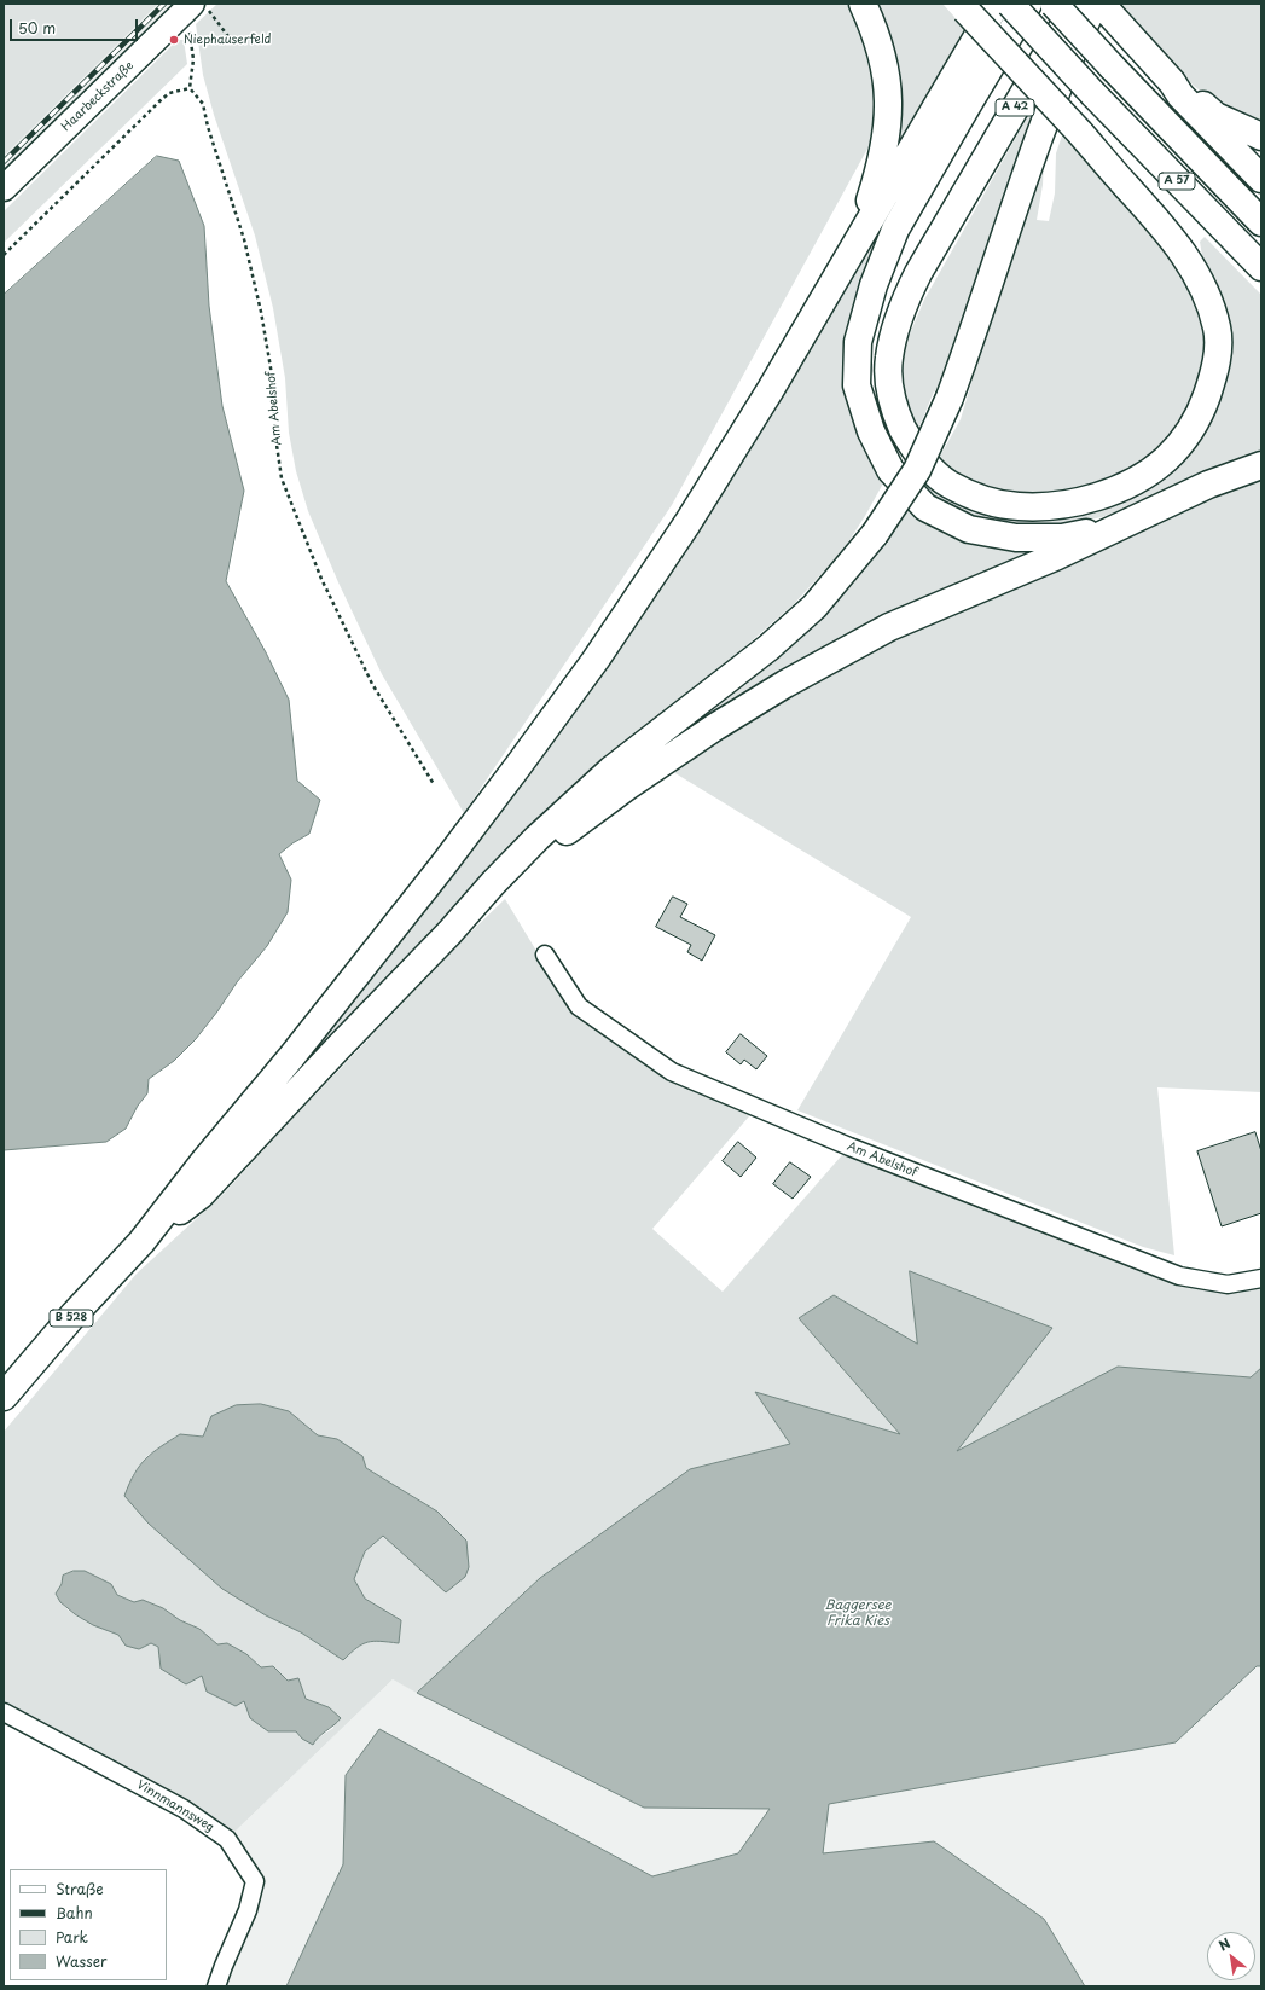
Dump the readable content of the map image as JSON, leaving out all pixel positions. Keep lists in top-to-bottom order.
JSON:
{
  "streets": {
    "highway": ["A 42", "A 57", "B 528"],
    "street": ["Haarbeckstraße", "Am Abelshof", "Vinnmannsweg"]
  },
  "water": ["Baggersee Frika Kies"],
  "places": ["Niephauserfeld"],
  "legend": [
    "Straße",
    "Bahn",
    "Park",
    "Wasser"
  ],
  "scale_bar": "50 m",
  "north": "top left"
}
